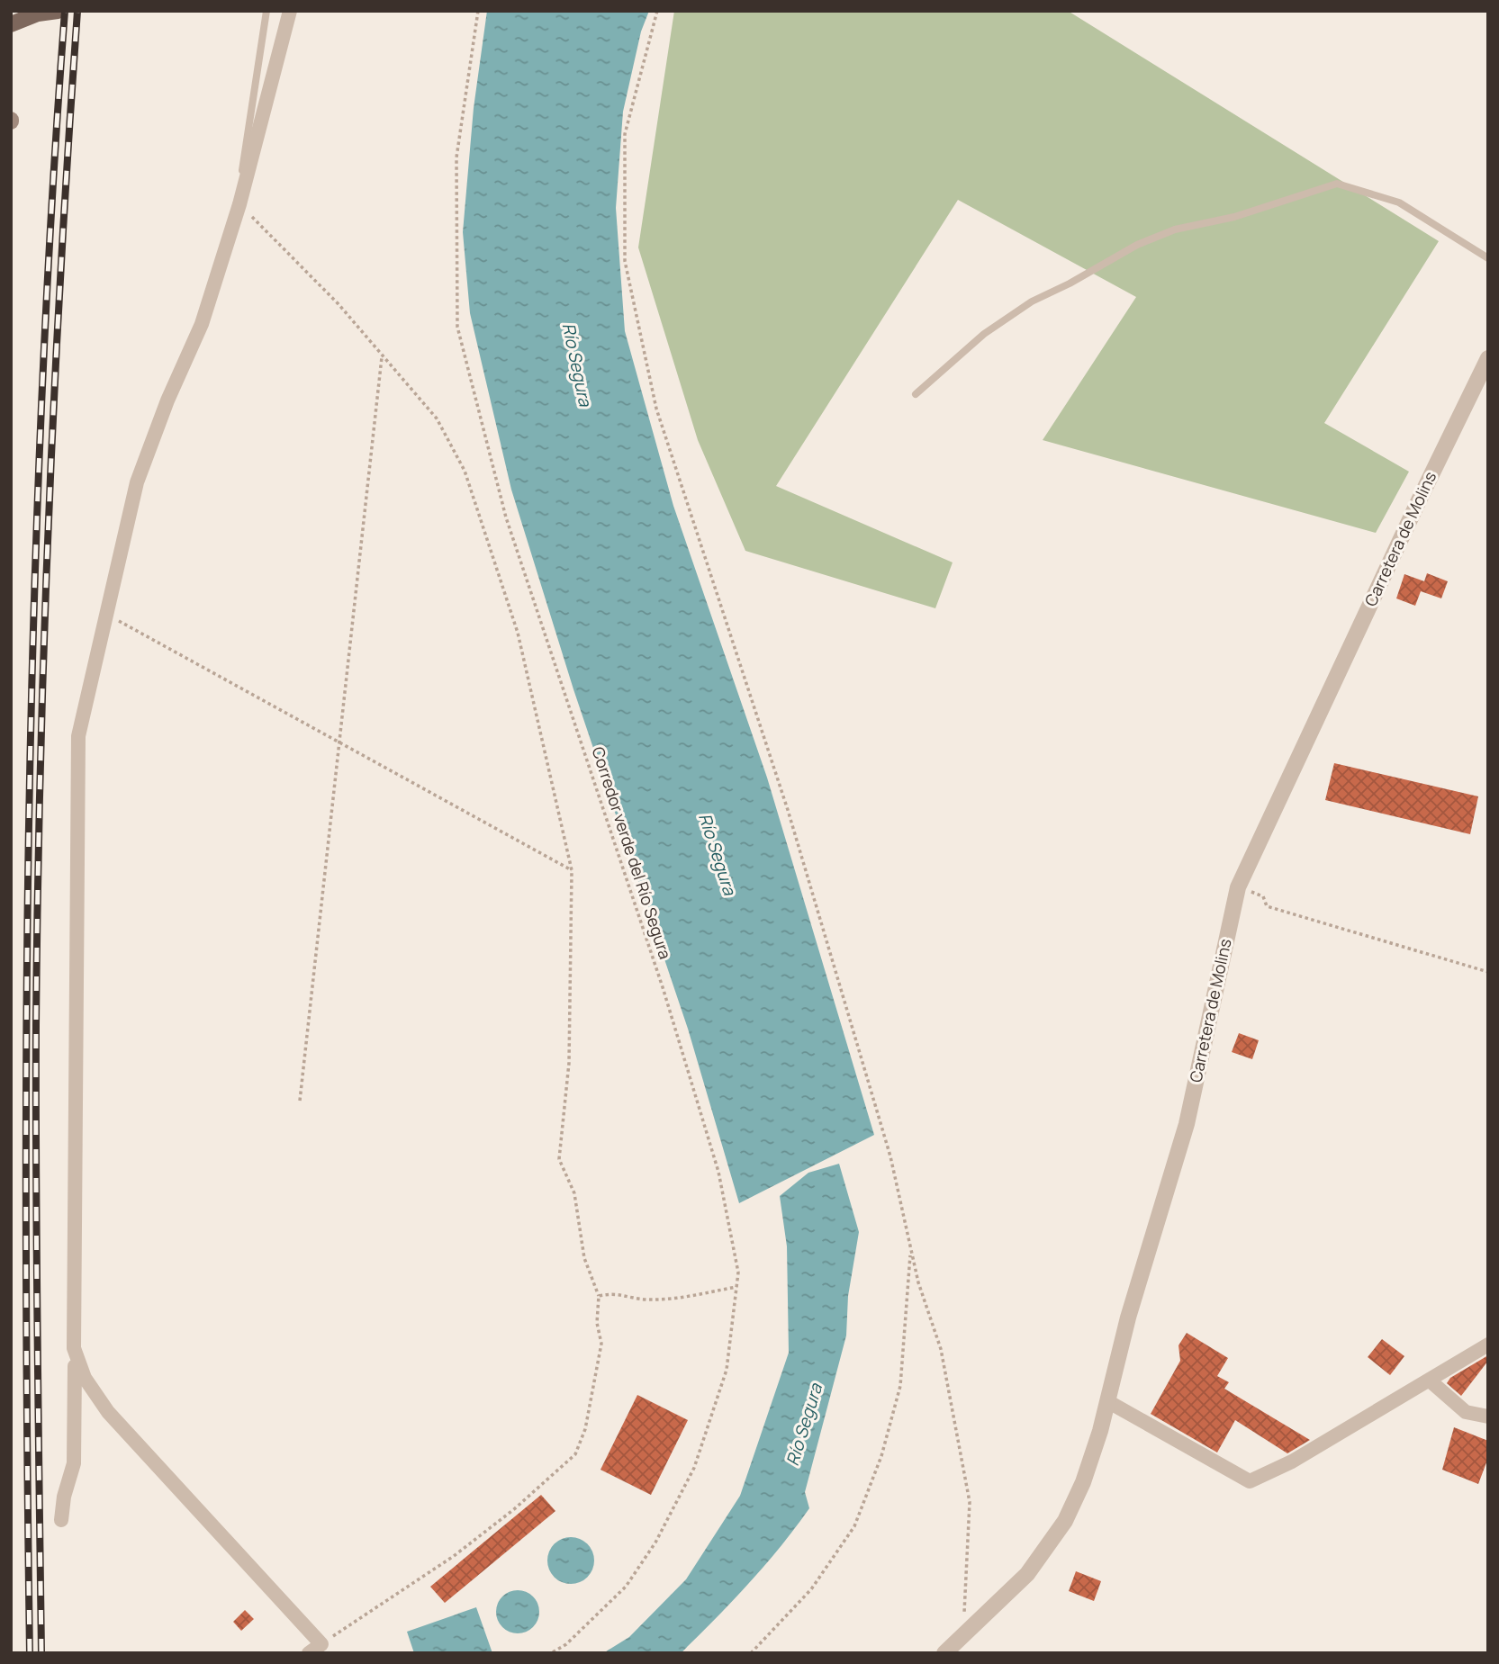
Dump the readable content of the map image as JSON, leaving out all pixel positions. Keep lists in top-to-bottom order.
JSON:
{
  "streets": {
    "street": ["Carretera de Molins"],
    "path": ["Corredor verde del Río Segura"]
  },
  "water": ["Río Segura"]
}
